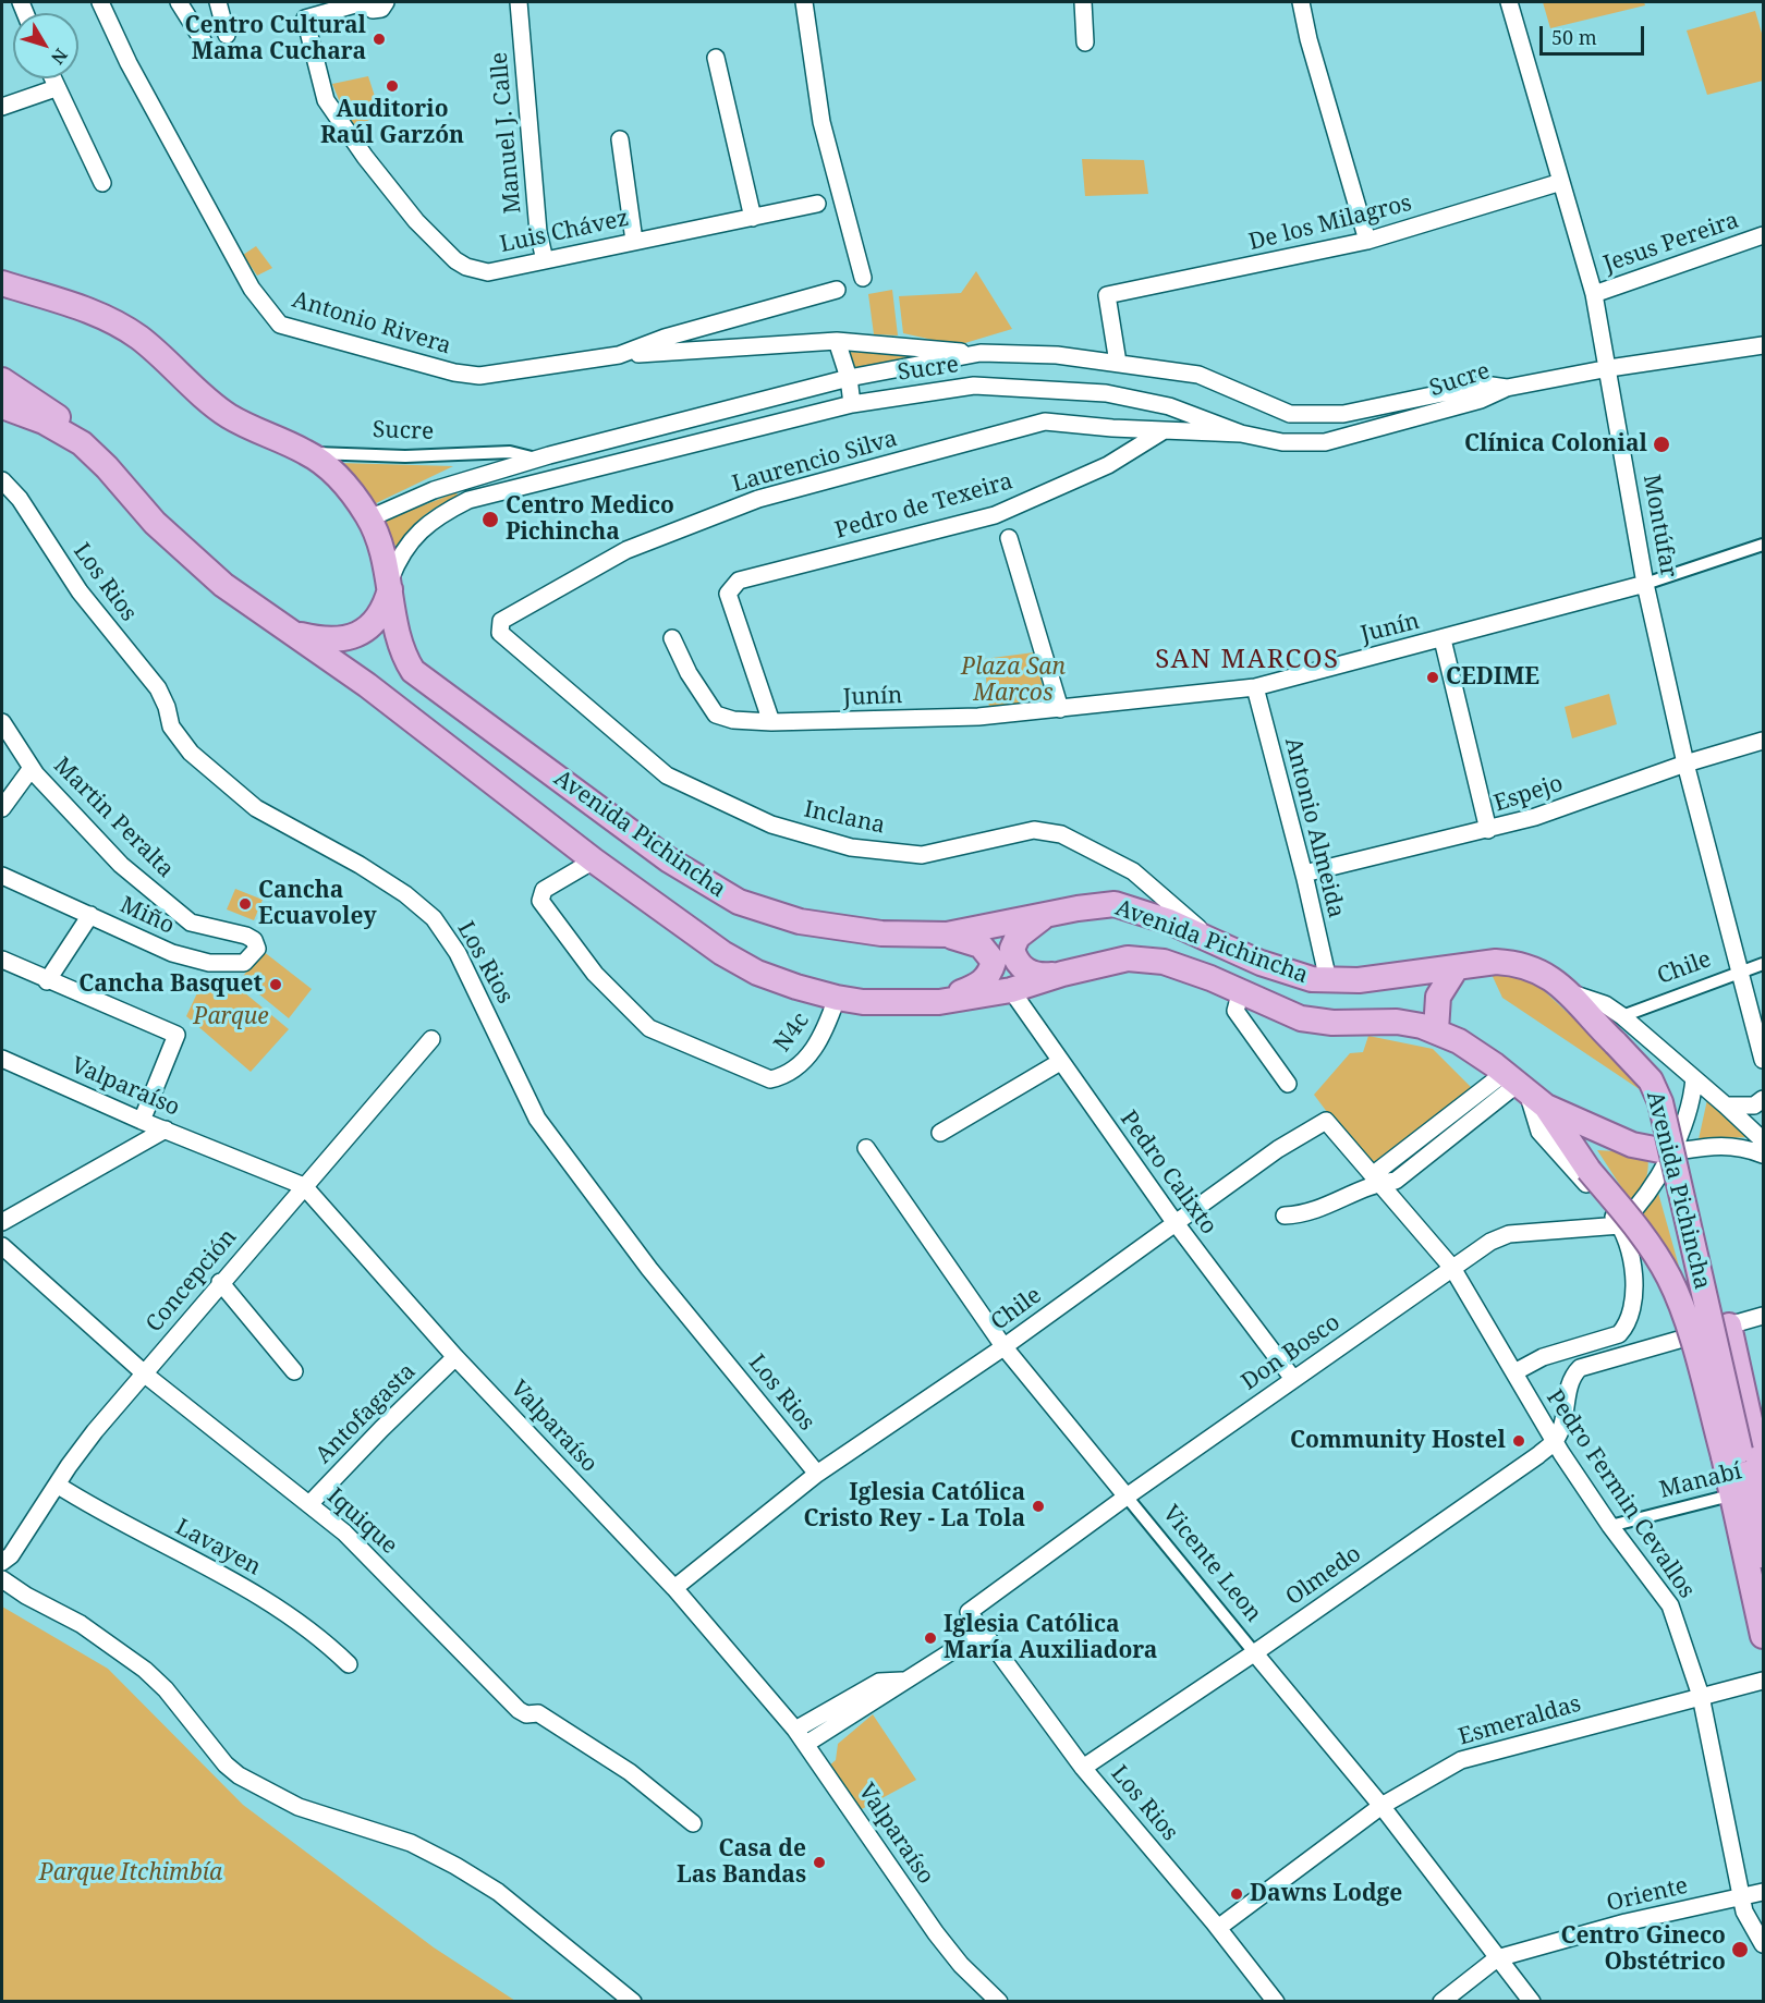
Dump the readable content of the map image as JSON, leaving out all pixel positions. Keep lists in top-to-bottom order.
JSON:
{
  "streets": {
    "main road": ["Avenida Pichincha"],
    "street": [
      "Manuel J. Calle",
      "De los Milagros",
      "Luis Chávez",
      "Jesus Pereira",
      "Antonio Rivera",
      "Sucre",
      "Laurencio Silva",
      "Pedro de Texeira",
      "Montúfar",
      "Los Rios",
      "Junín",
      "Espejo",
      "Martin Peralta",
      "Inclana",
      "Antonio Almeida",
      "Miño",
      "Chile",
      "N4c",
      "Valparaíso",
      "Pedro Calixto",
      "Concepción",
      "Don Bosco",
      "Antofagasta",
      "Manabí",
      "Pedro Fermin Cevallos",
      "Iquique",
      "Lavayen",
      "Vicente Leon",
      "Olmedo",
      "Esmeraldas",
      "Oriente"
    ]
  },
  "crossings": [
    ["Manuel J. Calle", "Luis Chávez"],
    ["De los Milagros", "Sucre"],
    ["De los Milagros", "Montúfar"],
    ["Jesus Pereira", "Montúfar"],
    ["Antonio Rivera", "Sucre"],
    ["Sucre", "Laurencio Silva"],
    ["Sucre", "Montúfar"],
    ["Sucre", "Avenida Pichincha"],
    ["Laurencio Silva", "Pedro de Texeira"],
    ["Laurencio Silva", "Inclana"],
    ["Pedro de Texeira", "Junín"],
    ["Montúfar", "Junín"],
    ["Montúfar", "Espejo"],
    ["Montúfar", "Chile"],
    ["Los Rios", "Chile"],
    ["Los Rios", "Don Bosco"],
    ["Los Rios", "Olmedo"],
    ["Los Rios", "Esmeraldas"],
    ["Junín", "Antonio Almeida"],
    ["Espejo", "Antonio Almeida"],
    ["Martin Peralta", "Miño"],
    ["Inclana", "Avenida Pichincha"],
    ["Antonio Almeida", "Avenida Pichincha"],
    ["Avenida Pichincha", "N4c"],
    ["Avenida Pichincha", "Pedro Calixto"],
    ["Avenida Pichincha", "Manabí"],
    ["Chile", "Valparaíso"],
    ["Chile", "Pedro Calixto"],
    ["Chile", "Pedro Fermin Cevallos"],
    ["Chile", "Vicente Leon"],
    ["Valparaíso", "Concepción"],
    ["Valparaíso", "Antofagasta"],
    ["Pedro Calixto", "Don Bosco"],
    ["Concepción", "Iquique"],
    ["Concepción", "Lavayen"],
    ["Don Bosco", "Pedro Fermin Cevallos"],
    ["Don Bosco", "Vicente Leon"],
    ["Antofagasta", "Iquique"],
    ["Manabí", "Pedro Fermin Cevallos"],
    ["Pedro Fermin Cevallos", "Olmedo"],
    ["Pedro Fermin Cevallos", "Esmeraldas"],
    ["Pedro Fermin Cevallos", "Oriente"],
    ["Vicente Leon", "Olmedo"],
    ["Vicente Leon", "Esmeraldas"],
    ["Vicente Leon", "Oriente"]
  ],
  "districts": ["SAN MARCOS"],
  "parks": ["Plaza San Marcos", "Parque", "Parque Itchimbía"],
  "places": [
    "Centro Cultural Mama Cuchara",
    "Auditorio Raúl Garzón",
    "Clínica Colonial",
    "Centro Medico Pichincha",
    "CEDIME",
    "Cancha Ecuavoley",
    "Cancha Basquet",
    "Community Hostel",
    "Iglesia Católica Cristo Rey - La Tola",
    "Iglesia Católica María Auxiliadora",
    "Casa de Las Bandas",
    "Dawns Lodge",
    "Centro Gineco Obstétrico"
  ],
  "scale_bar": "50 m",
  "north": "bottom right"
}
